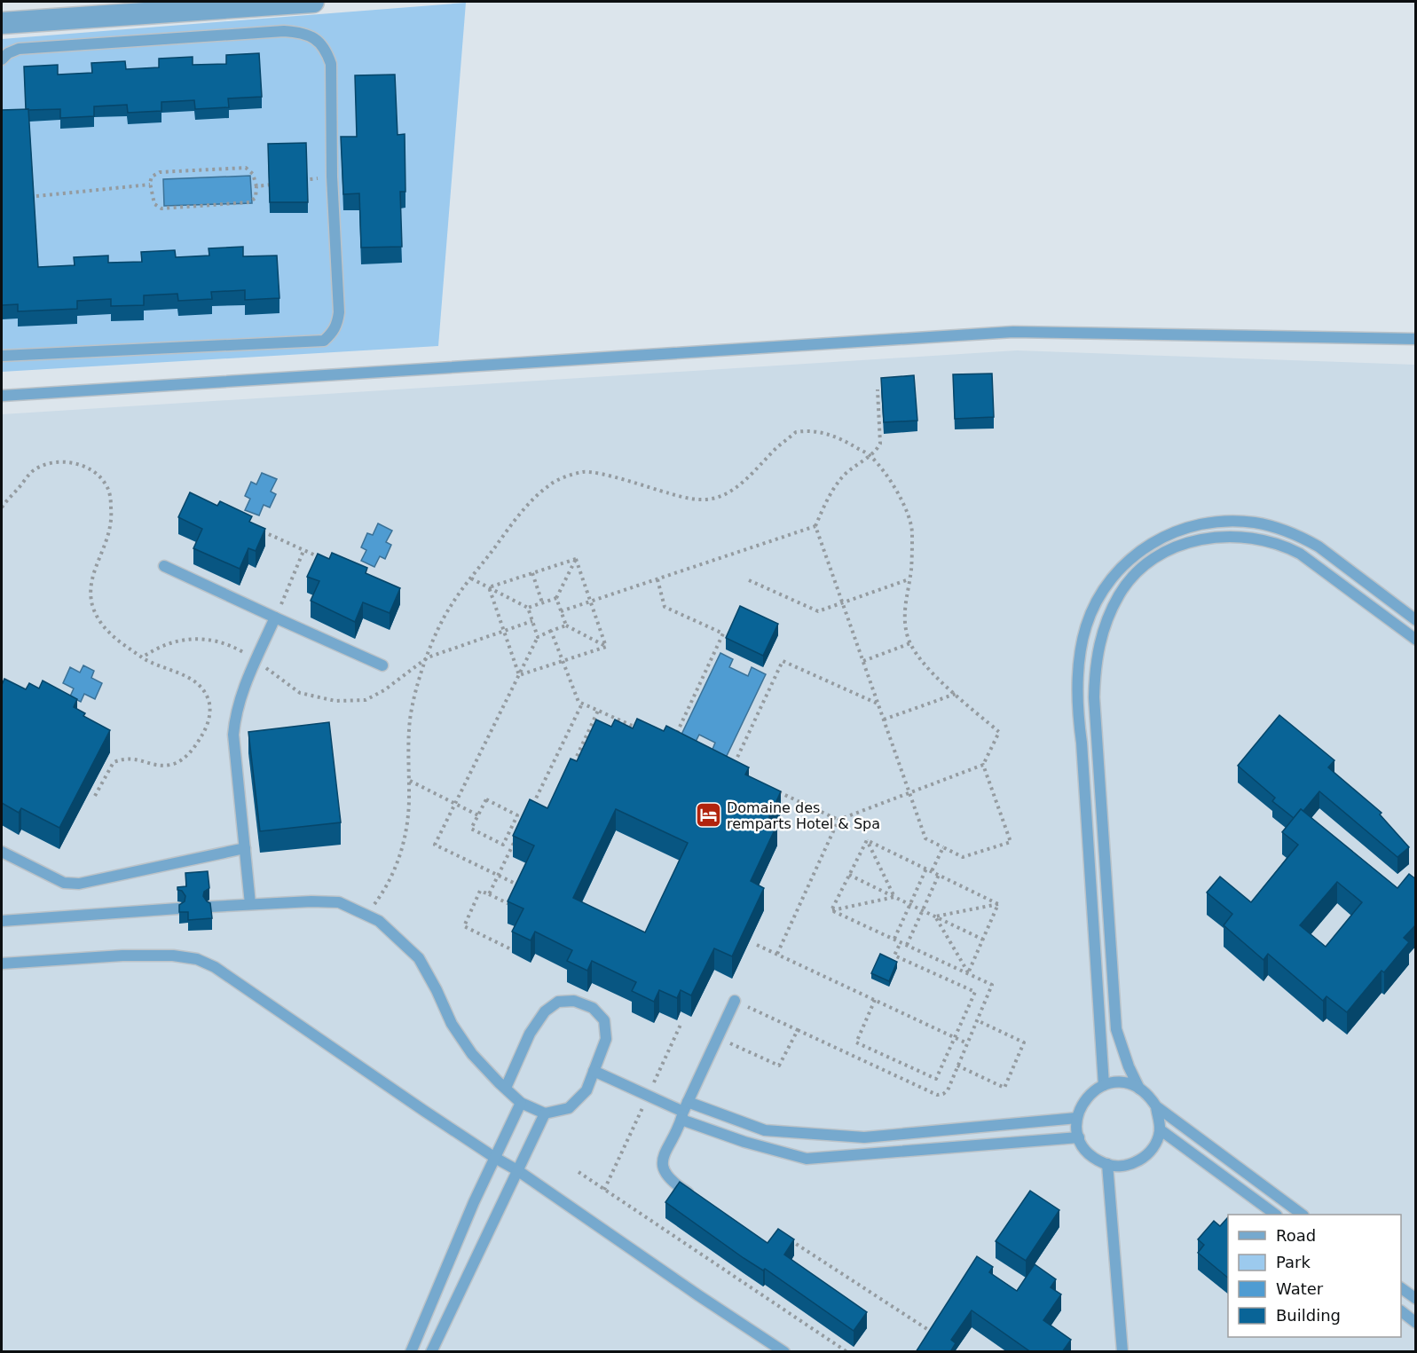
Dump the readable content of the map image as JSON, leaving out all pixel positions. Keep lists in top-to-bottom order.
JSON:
{
  "places": {
    "hotel": ["Domaine des remparts Hotel & Spa"]
  },
  "legend": [
    "Road",
    "Park",
    "Water",
    "Building"
  ]
}
